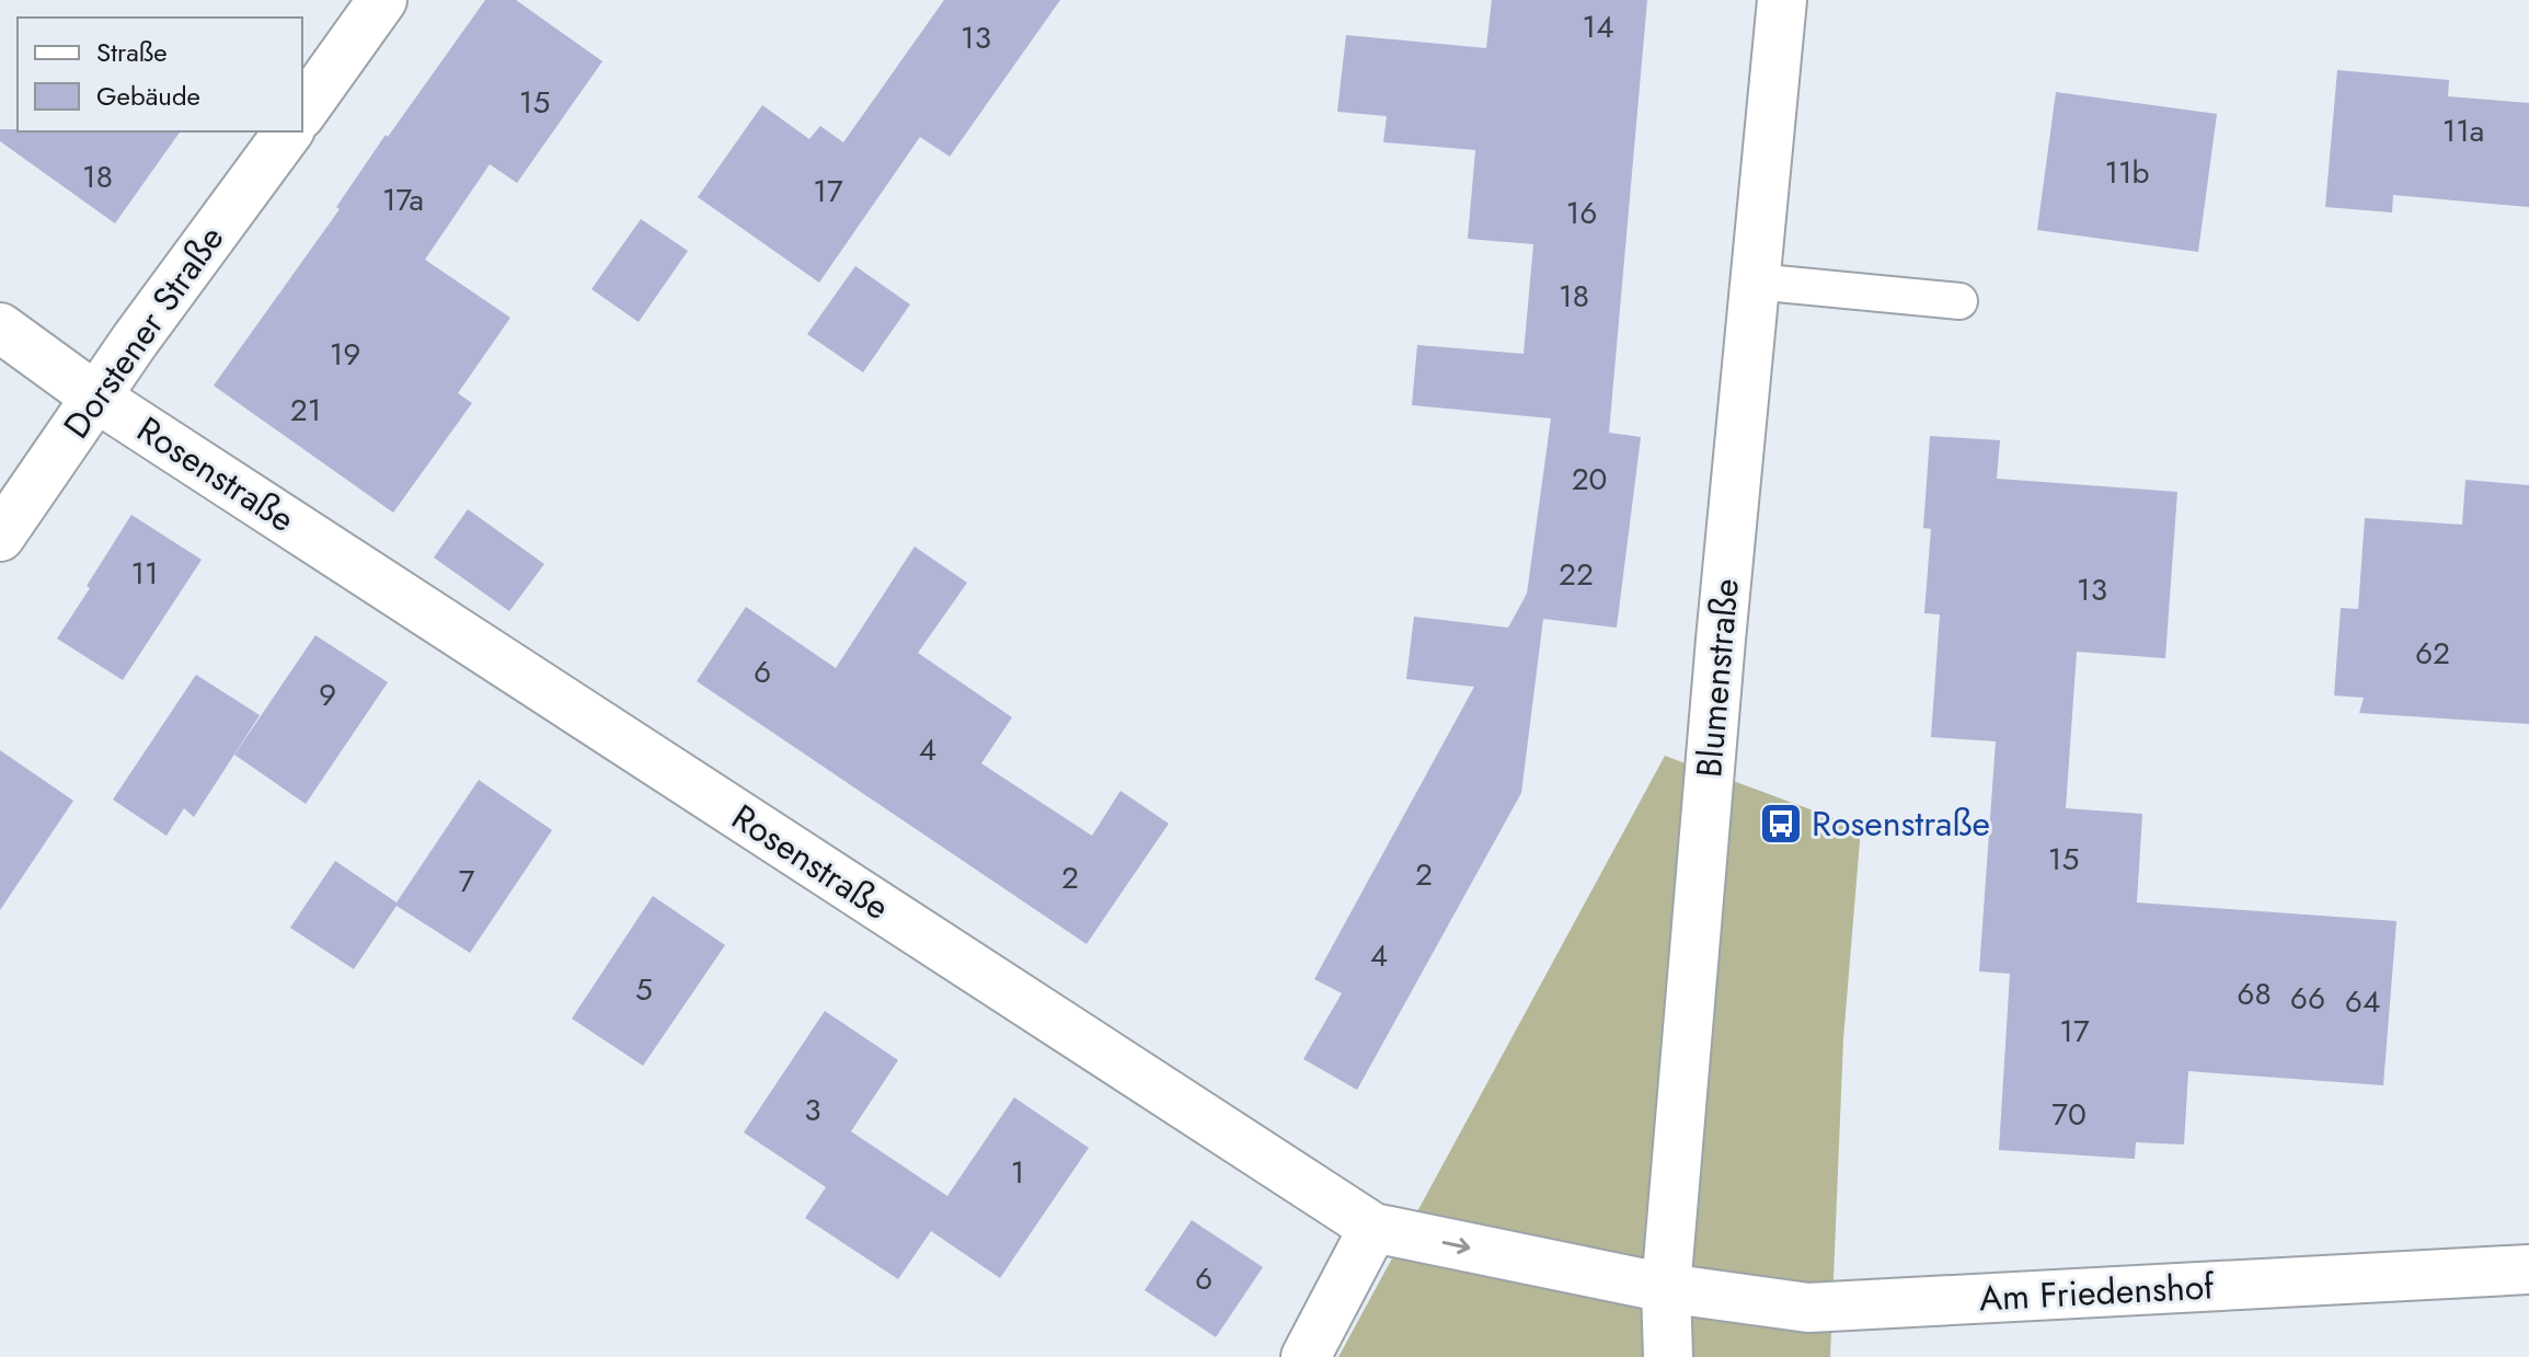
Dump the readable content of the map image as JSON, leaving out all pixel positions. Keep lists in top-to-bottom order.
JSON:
{
  "streets": {
    "street": [
      "Dorstener Straße",
      "Rosenstraße",
      "Blumenstraße",
      "Am Friedenshof"
    ]
  },
  "crossings": [
    ["Dorstener Straße", "Rosenstraße"],
    ["Rosenstraße", "Blumenstraße"],
    ["Rosenstraße", "Am Friedenshof"],
    ["Blumenstraße", "Am Friedenshof"]
  ],
  "places": {
    "bus stop": ["Rosenstraße"]
  },
  "house_numbers": [
    "14",
    "13",
    "15",
    "11a",
    "11b",
    "18",
    "17",
    "17a",
    "16",
    "18",
    "19",
    "21",
    "20",
    "11",
    "22",
    "13",
    "62",
    "6",
    "9",
    "4",
    "15",
    "2",
    "2",
    "7",
    "4",
    "5",
    "68",
    "66",
    "64",
    "17",
    "3",
    "70",
    "1",
    "6"
  ],
  "legend": ["Straße", "Gebäude"]
}
